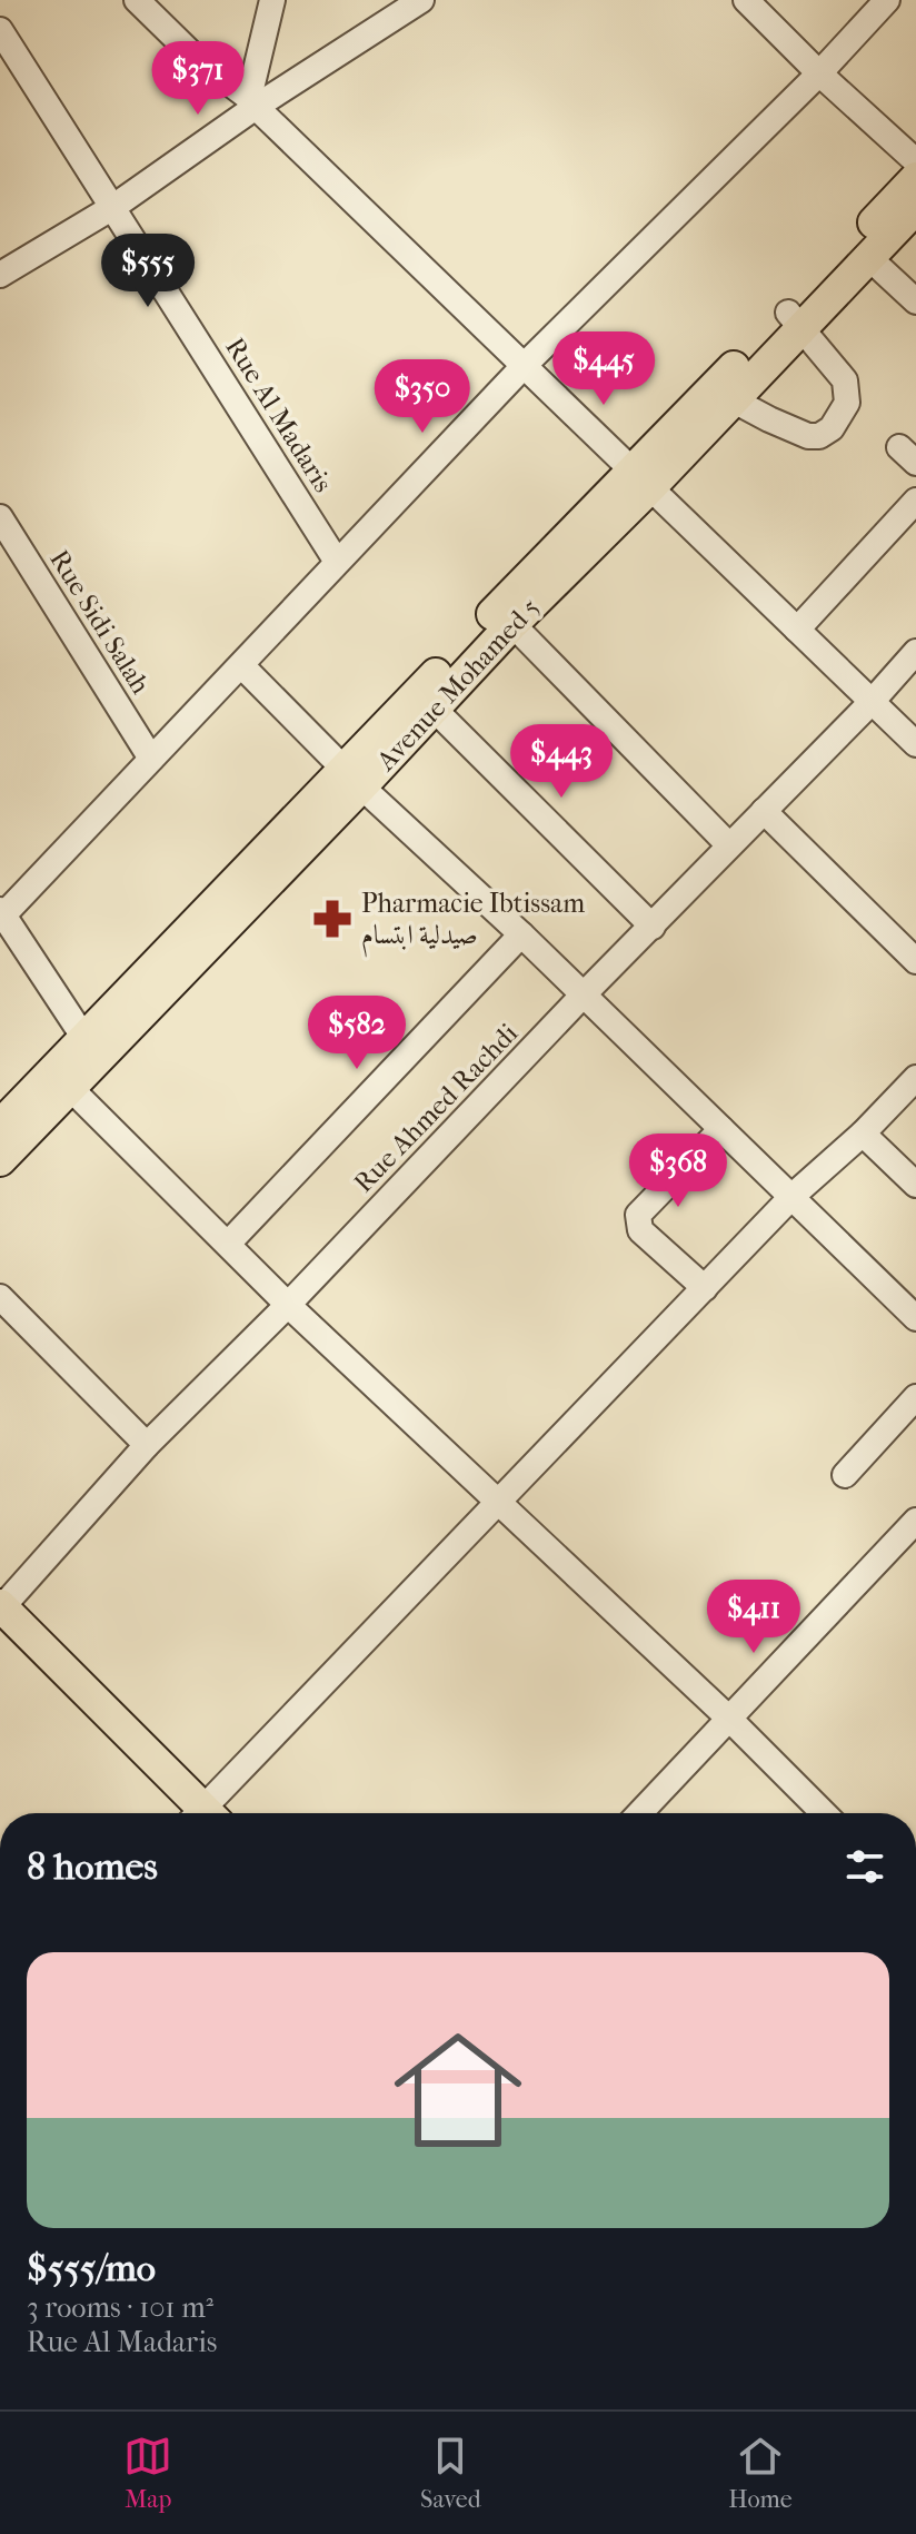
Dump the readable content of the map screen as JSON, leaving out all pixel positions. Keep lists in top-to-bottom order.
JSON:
{
  "streets": {
    "main road": ["Avenue Mohamed 5"],
    "street": ["Rue Al Madaris", "Rue Sidi Salah", "Rue Ahmed Rachdi"]
  },
  "places": {
    "pharmacy": ["Pharmacie Ibtissam صيدلية ابتسام"]
  },
  "page": {
    "price": [
      "$371",
      "$555",
      "$445",
      "$350",
      "$443",
      "$582",
      "$368",
      "$411"
    ],
    "heading": "8 homes",
    "list": [
      {
        "name": "$555/mo",
        "note": "3 rooms · 101 m² · Rue Al Madaris"
      }
    ],
    "tabs": ["Map", "Saved", "Home"]
  }
}
